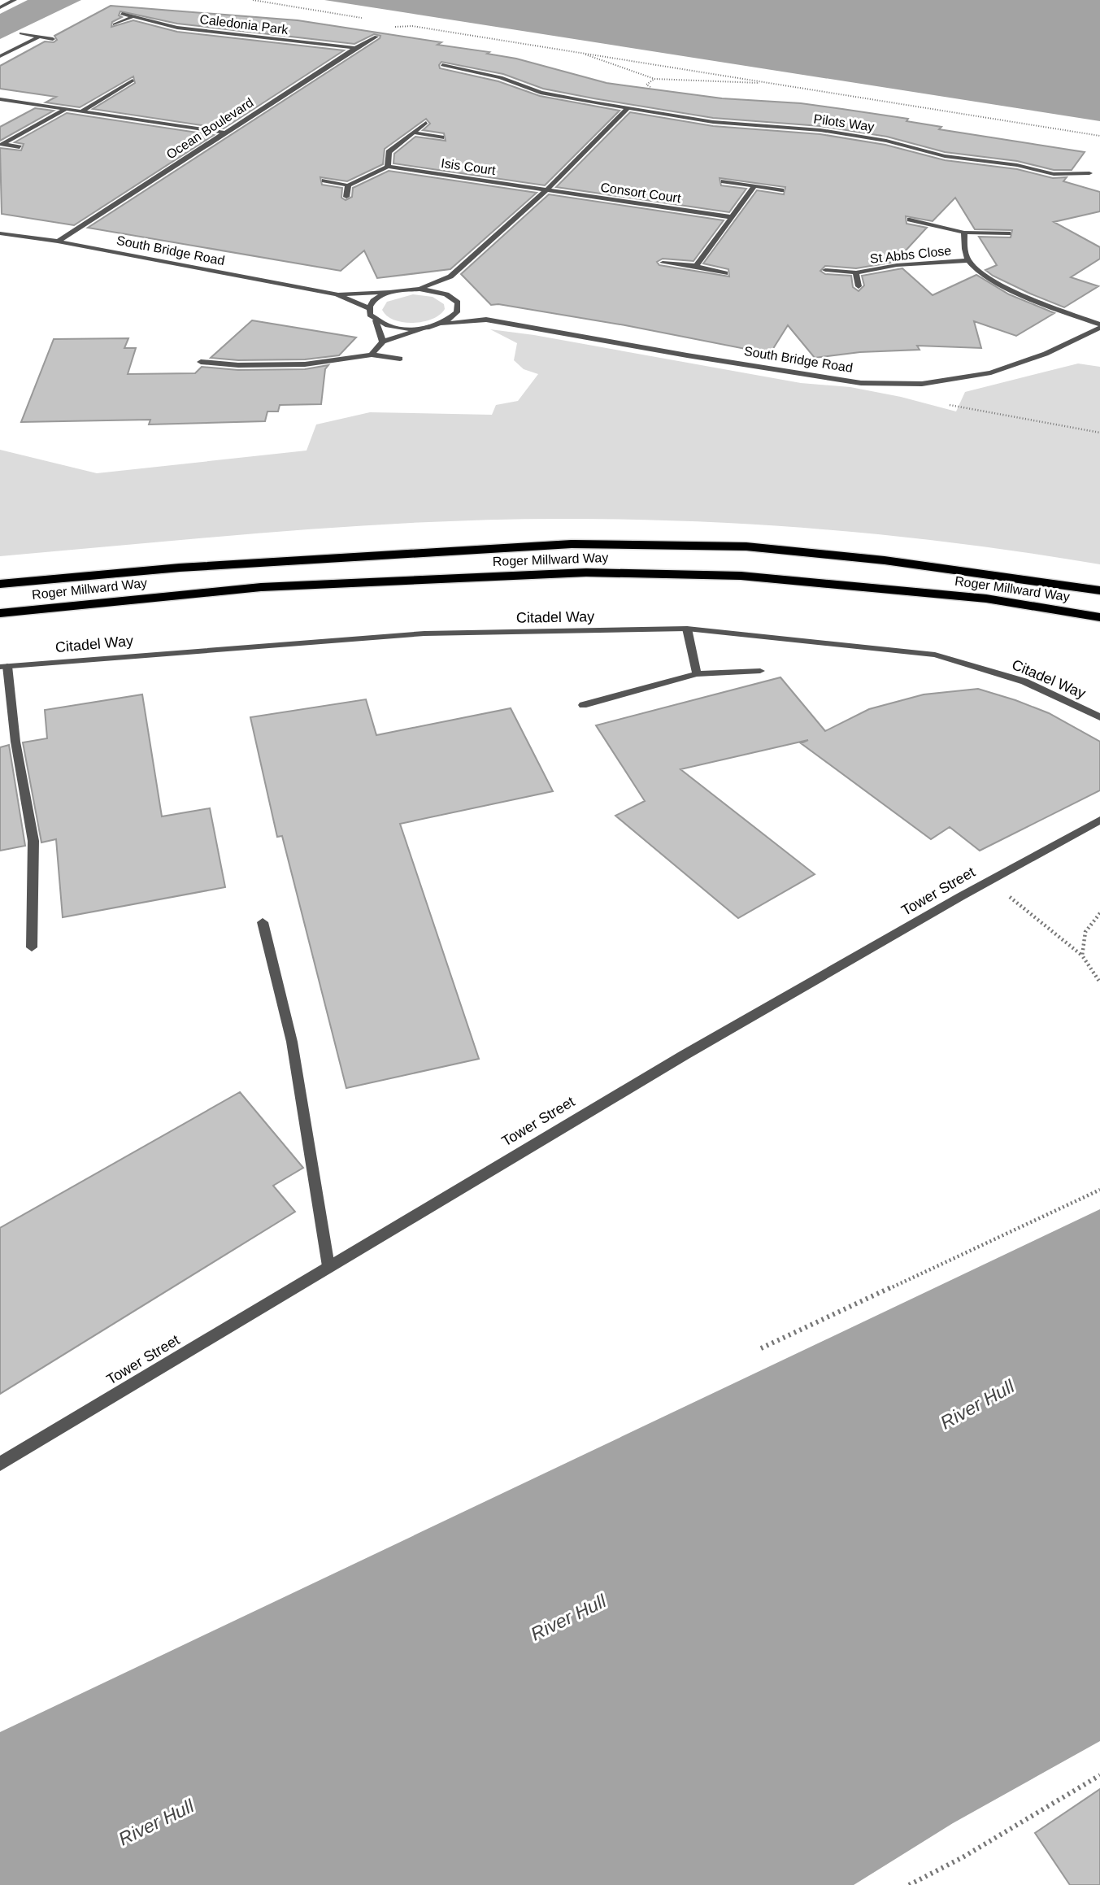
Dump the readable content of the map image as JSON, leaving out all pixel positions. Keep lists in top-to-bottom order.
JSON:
{
  "streets": {
    "highway": ["Roger Millward Way"],
    "street": [
      "Caledonia Park",
      "Pilots Way",
      "Ocean Boulevard",
      "Isis Court",
      "Consort Court",
      "South Bridge Road",
      "St Abbs Close",
      "Citadel Way",
      "Tower Street"
    ]
  },
  "crossings": [
    ["Caledonia Park", "Ocean Boulevard"],
    ["Ocean Boulevard", "South Bridge Road"],
    ["Isis Court", "Consort Court"],
    ["South Bridge Road", "St Abbs Close"]
  ],
  "water": ["River Hull"]
}
